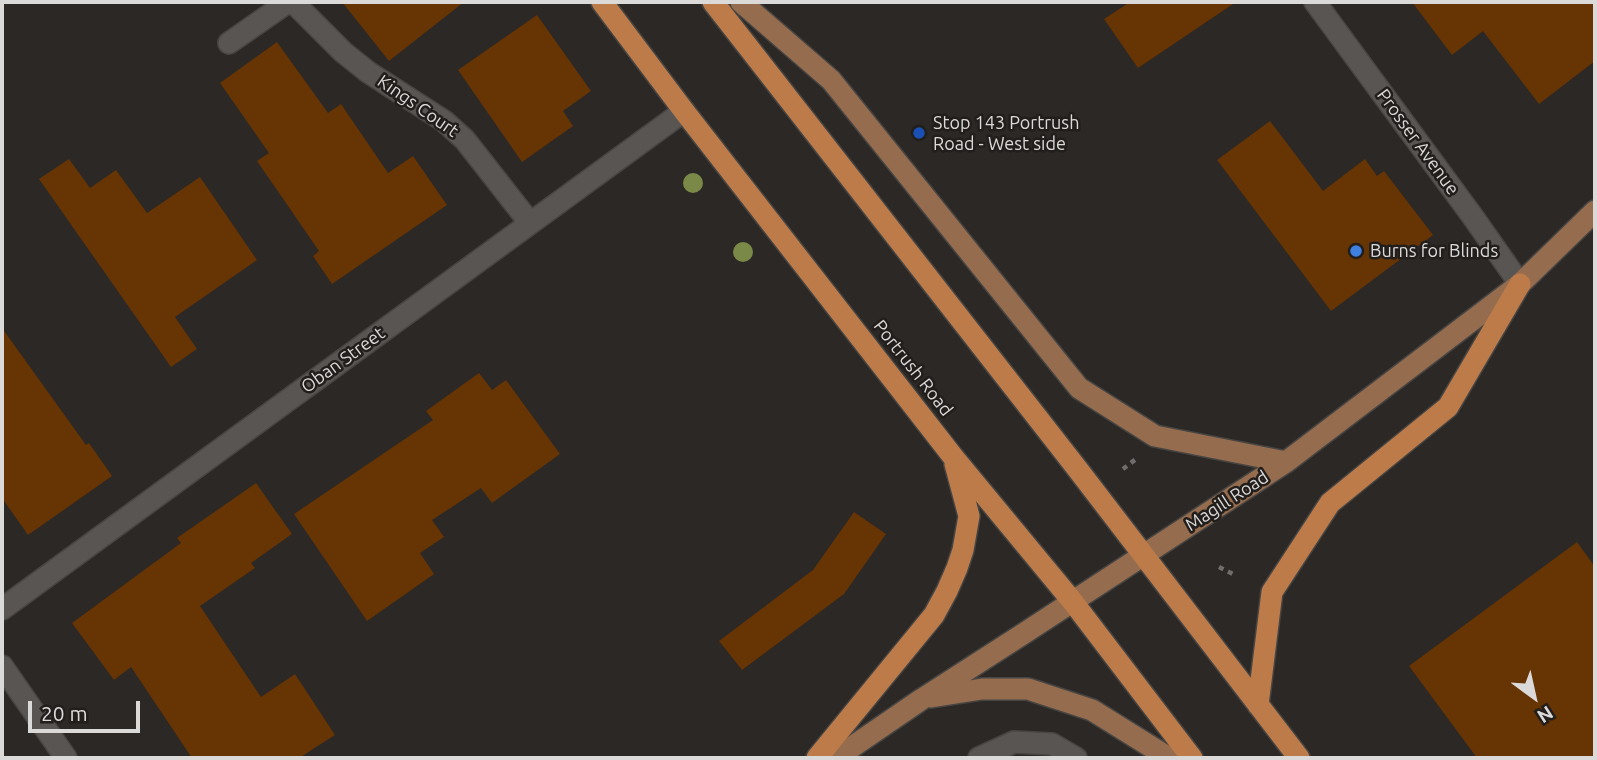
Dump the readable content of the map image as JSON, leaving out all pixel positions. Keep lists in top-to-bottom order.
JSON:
{
  "streets": {
    "highway": ["Portrush Road"],
    "main road": ["Magill Road"],
    "street": ["Kings Court", "Prosser Avenue", "Oban Street"]
  },
  "crossings": [
    ["Kings Court", "Oban Street"],
    ["Prosser Avenue", "Magill Road"],
    ["Oban Street", "Portrush Road"],
    ["Portrush Road", "Magill Road"]
  ],
  "places": ["Stop 143 Portrush Road - West side", "Burns for Blinds"],
  "scale_bar": "20 m",
  "north": "bottom right"
}
